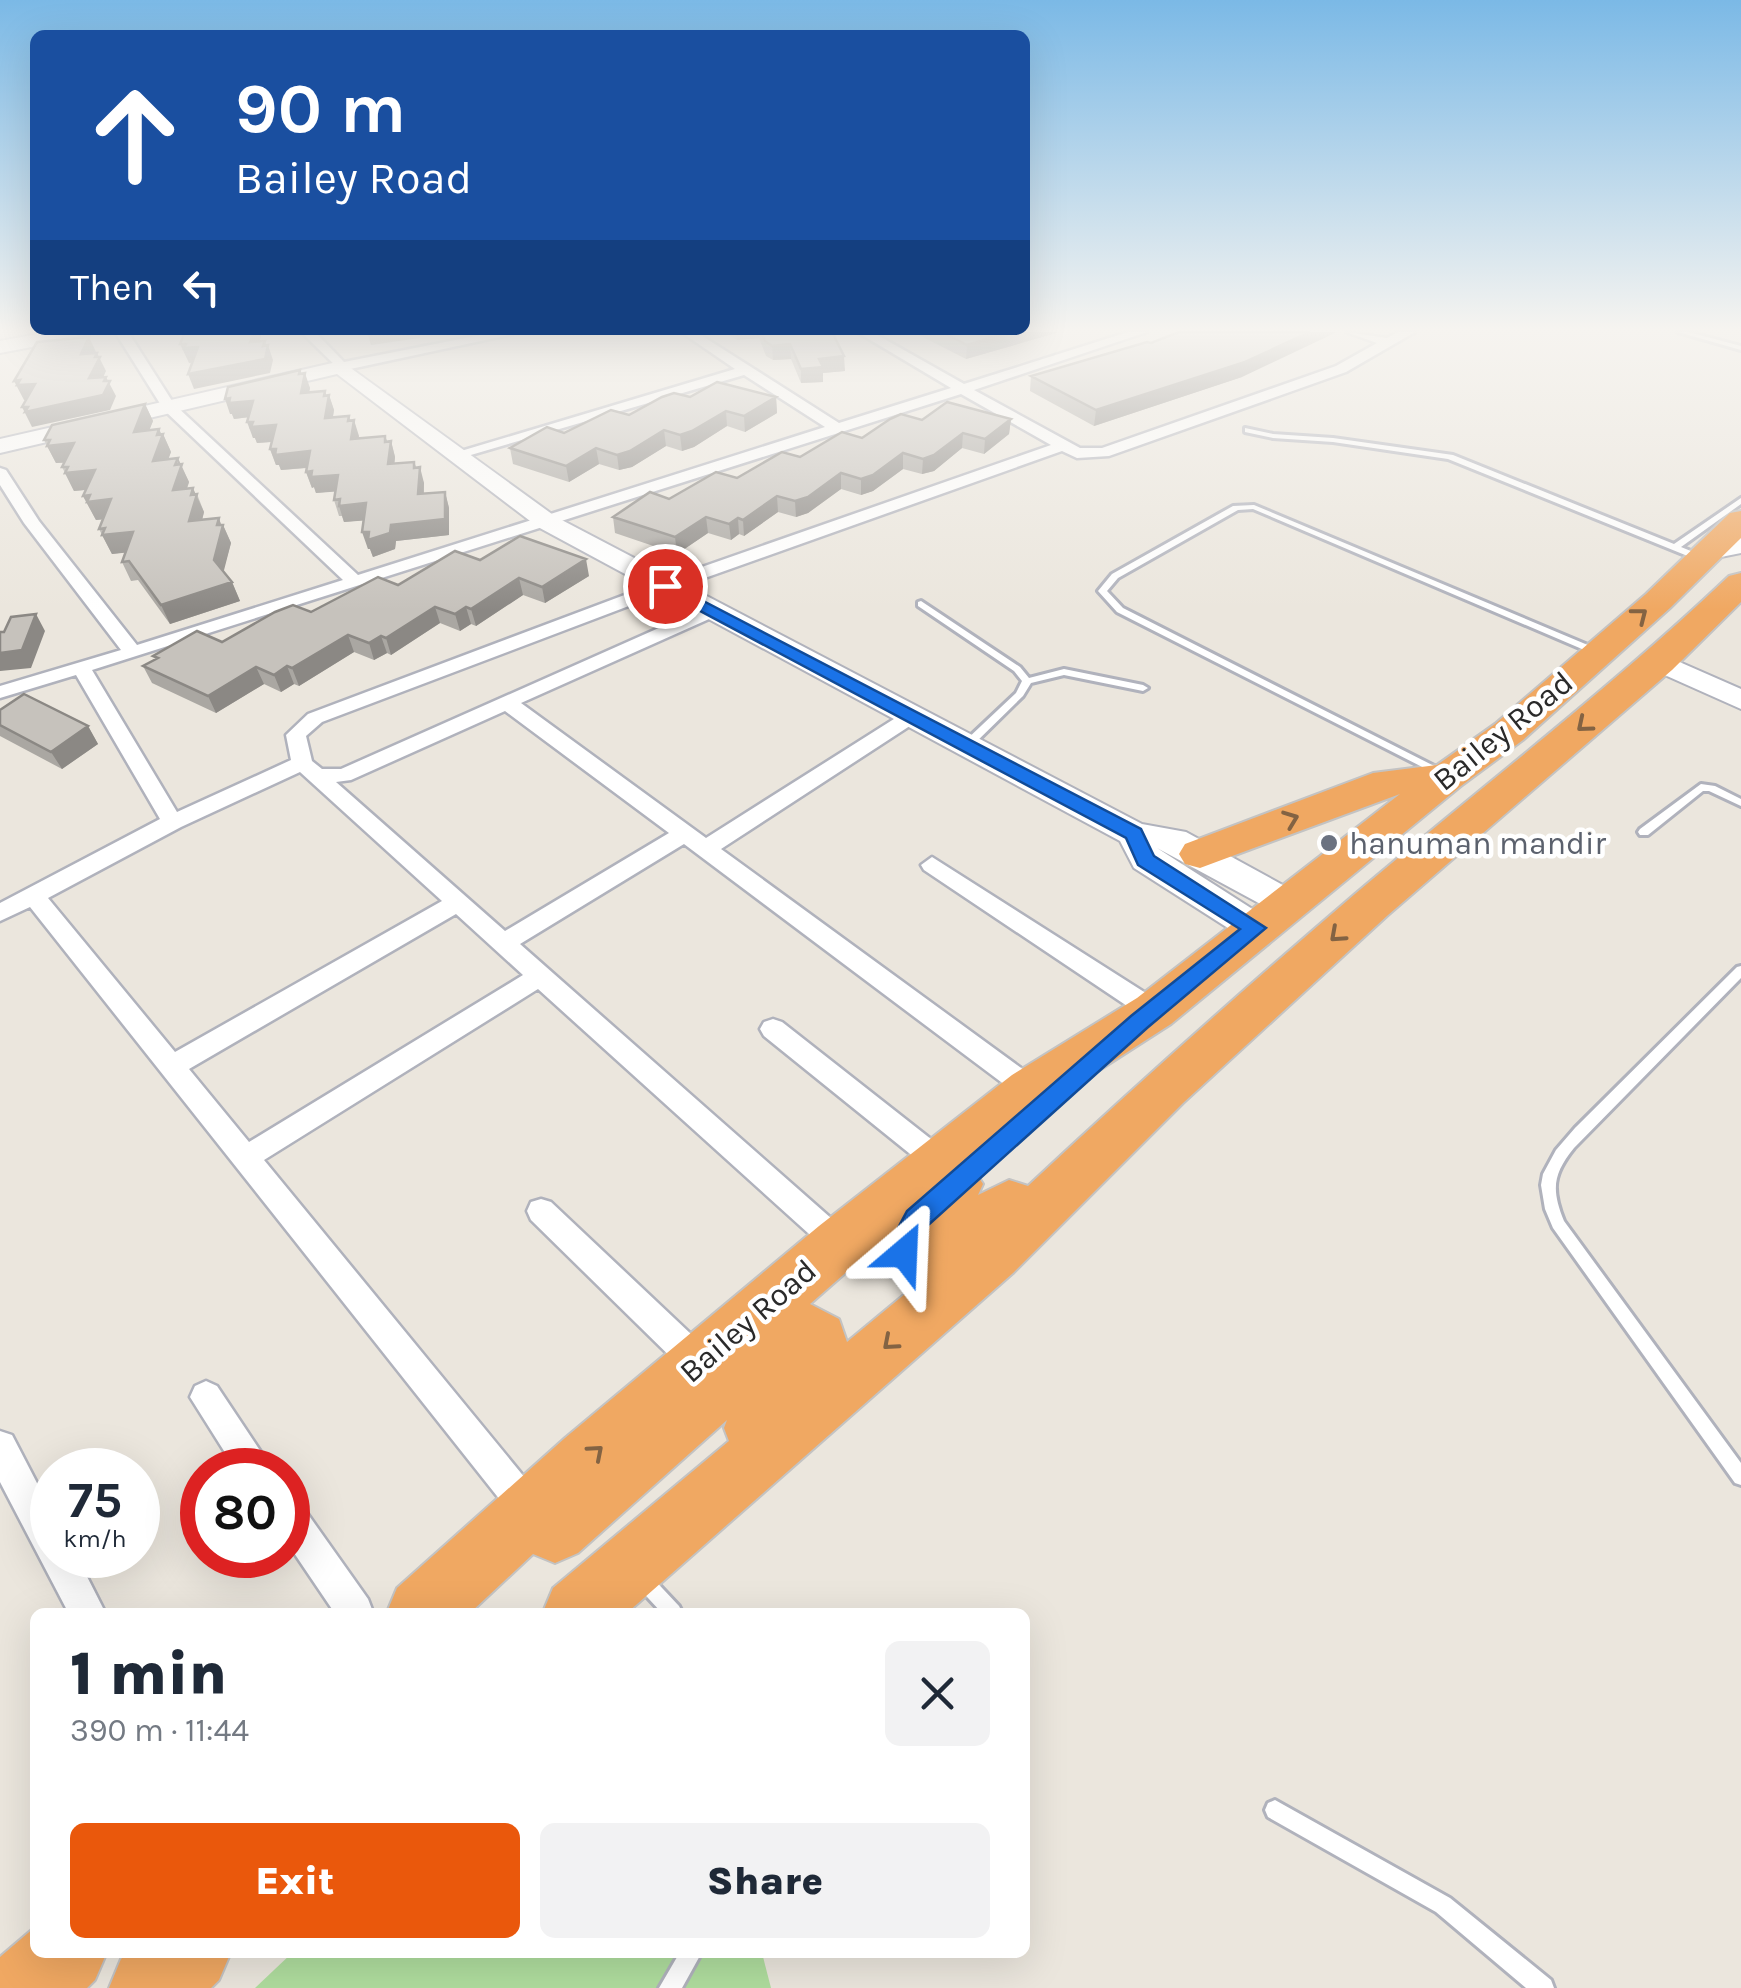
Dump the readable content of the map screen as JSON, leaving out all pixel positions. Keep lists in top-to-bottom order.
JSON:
{
  "streets": {
    "highway": ["Bailey Road"]
  },
  "places": ["hanuman mandir"],
  "page": {
    "turn": ["90 m", "Bailey Road"],
    "then": "Then",
    "speed": "75 km/h",
    "limit": "80",
    "heading": ["1 min", "390 m · 11:44"],
    "buttons": ["Exit", "Share"]
  }
}
